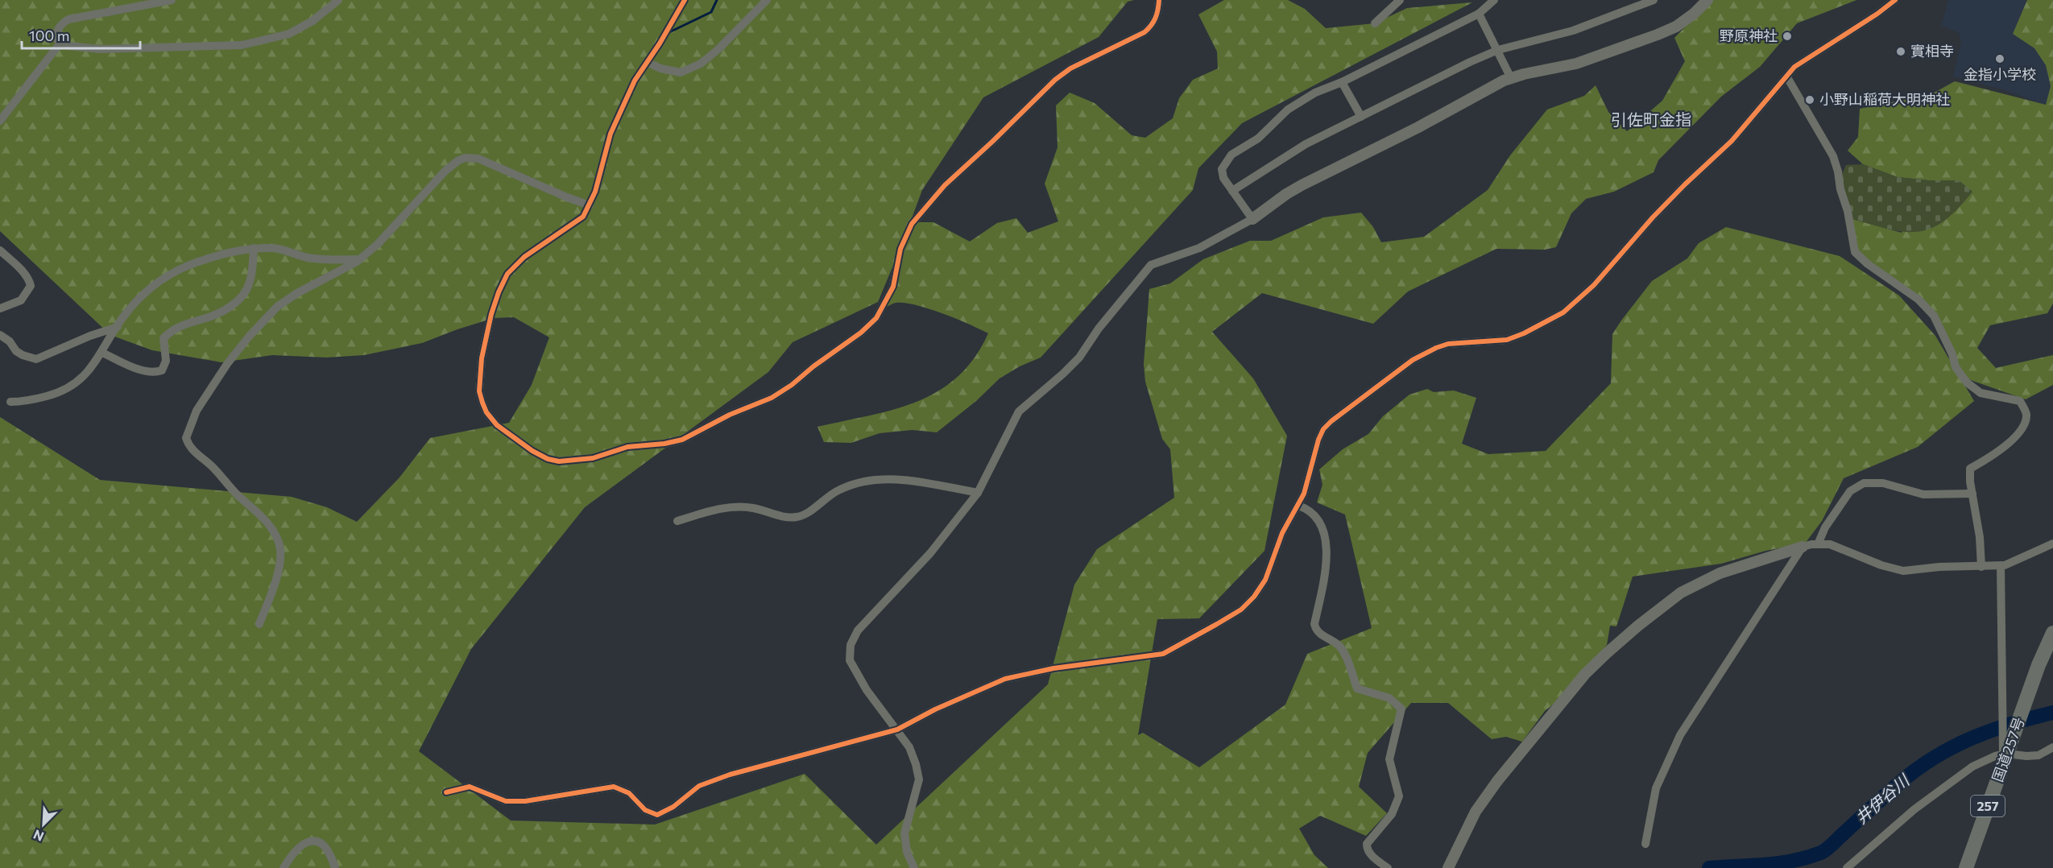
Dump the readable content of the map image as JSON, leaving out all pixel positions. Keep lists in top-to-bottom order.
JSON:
{
  "streets": {
    "highway": ["国道257号", "257"]
  },
  "districts": ["引佐町金指"],
  "water": ["井伊谷川"],
  "places": [
    "野原神社",
    "實相寺",
    "金指小学校",
    "小野山稲荷大明神社"
  ],
  "scale_bar": "100 m",
  "north": "bottom left"
}
